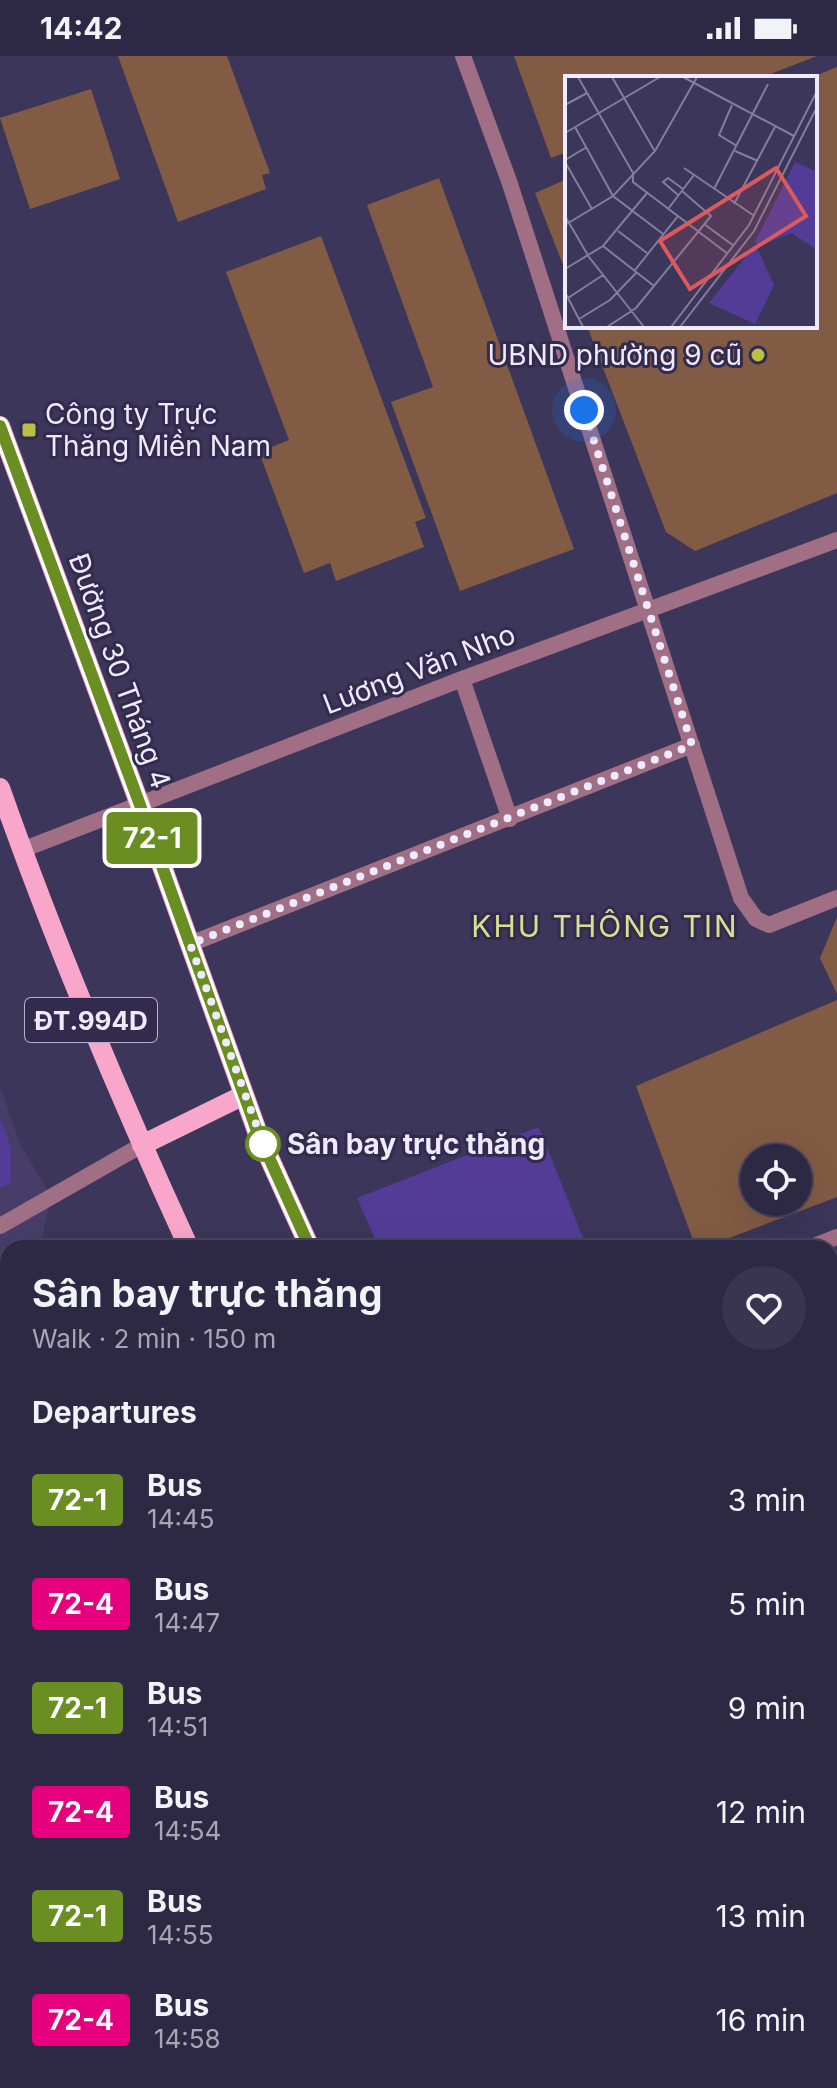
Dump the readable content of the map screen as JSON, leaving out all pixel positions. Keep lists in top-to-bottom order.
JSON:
{
  "streets": {
    "main road": ["Đường 30 Tháng 4", "ĐT.994D"],
    "street": ["Lương Văn Nho"]
  },
  "crossings": [
    ["Lương Văn Nho", "Đường 30 Tháng 4"],
    ["Lương Văn Nho", "ĐT.994D"]
  ],
  "districts": ["KHU THÔNG TIN"],
  "places": {
    "other": ["UBND phường 9 cũ", "Sân bay trực thăng"],
    "transit": ["Công ty Trực Thăng Miền Nam"]
  },
  "lines": ["bus line 72-1"],
  "page": {
    "status": "14:42",
    "on_map": "72-1",
    "heading": [
      ["Sân bay trực thăng", "Walk · 2 min · 150 m"],
      "Departures"
    ],
    "list": [
      {
        "mark": "72-1",
        "name": "Bus",
        "note": "14:45",
        "value": "3 min"
      },
      {
        "mark": "72-4",
        "name": "Bus",
        "note": "14:47",
        "value": "5 min"
      },
      {
        "mark": "72-1",
        "name": "Bus",
        "note": "14:51",
        "value": "9 min"
      },
      {
        "mark": "72-4",
        "name": "Bus",
        "note": "14:54",
        "value": "12 min"
      },
      {
        "mark": "72-1",
        "name": "Bus",
        "note": "14:55",
        "value": "13 min"
      },
      {
        "mark": "72-4",
        "name": "Bus",
        "note": "14:58",
        "value": "16 min"
      }
    ]
  }
}
